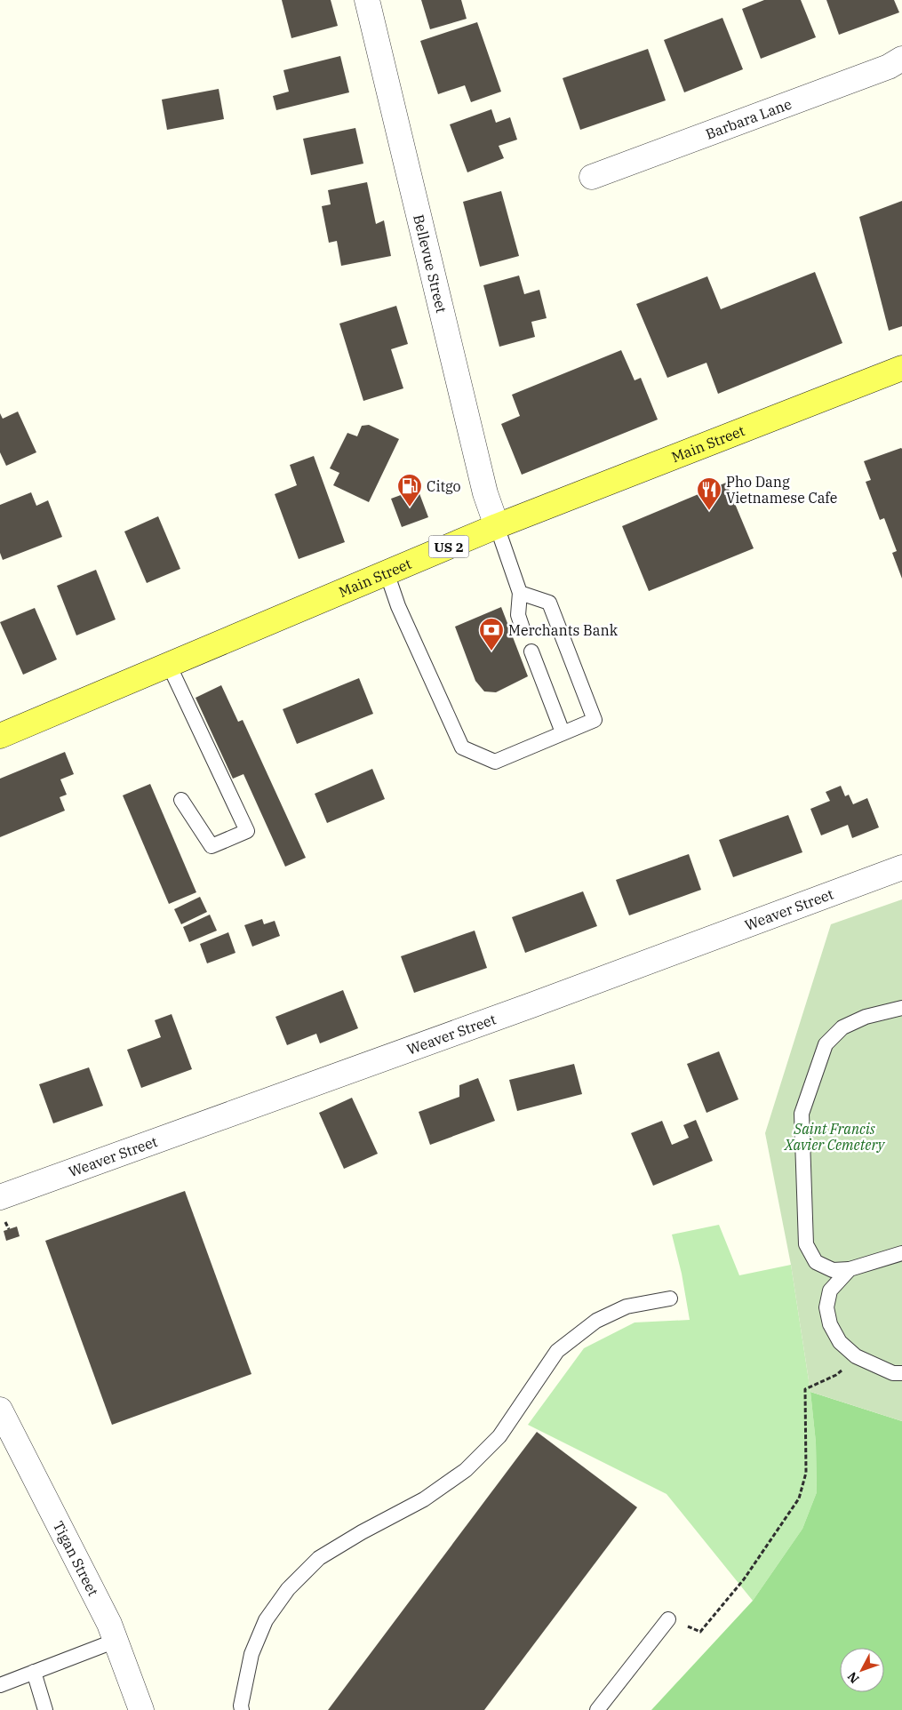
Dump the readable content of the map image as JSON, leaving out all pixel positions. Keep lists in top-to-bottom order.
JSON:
{
  "streets": {
    "main road": ["Main Street", "US 2"],
    "street": [
      "Barbara Lane",
      "Bellevue Street",
      "Weaver Street",
      "Tigan Street"
    ]
  },
  "crossings": [
    ["Bellevue Street", "Main Street"]
  ],
  "parks": ["Saint Francis Xavier Cemetery"],
  "places": {
    "fuel station": ["Citgo"],
    "restaurant": ["Pho Dang Vietnamese Cafe"],
    "bank": ["Merchants Bank"]
  },
  "north": "bottom left"
}
